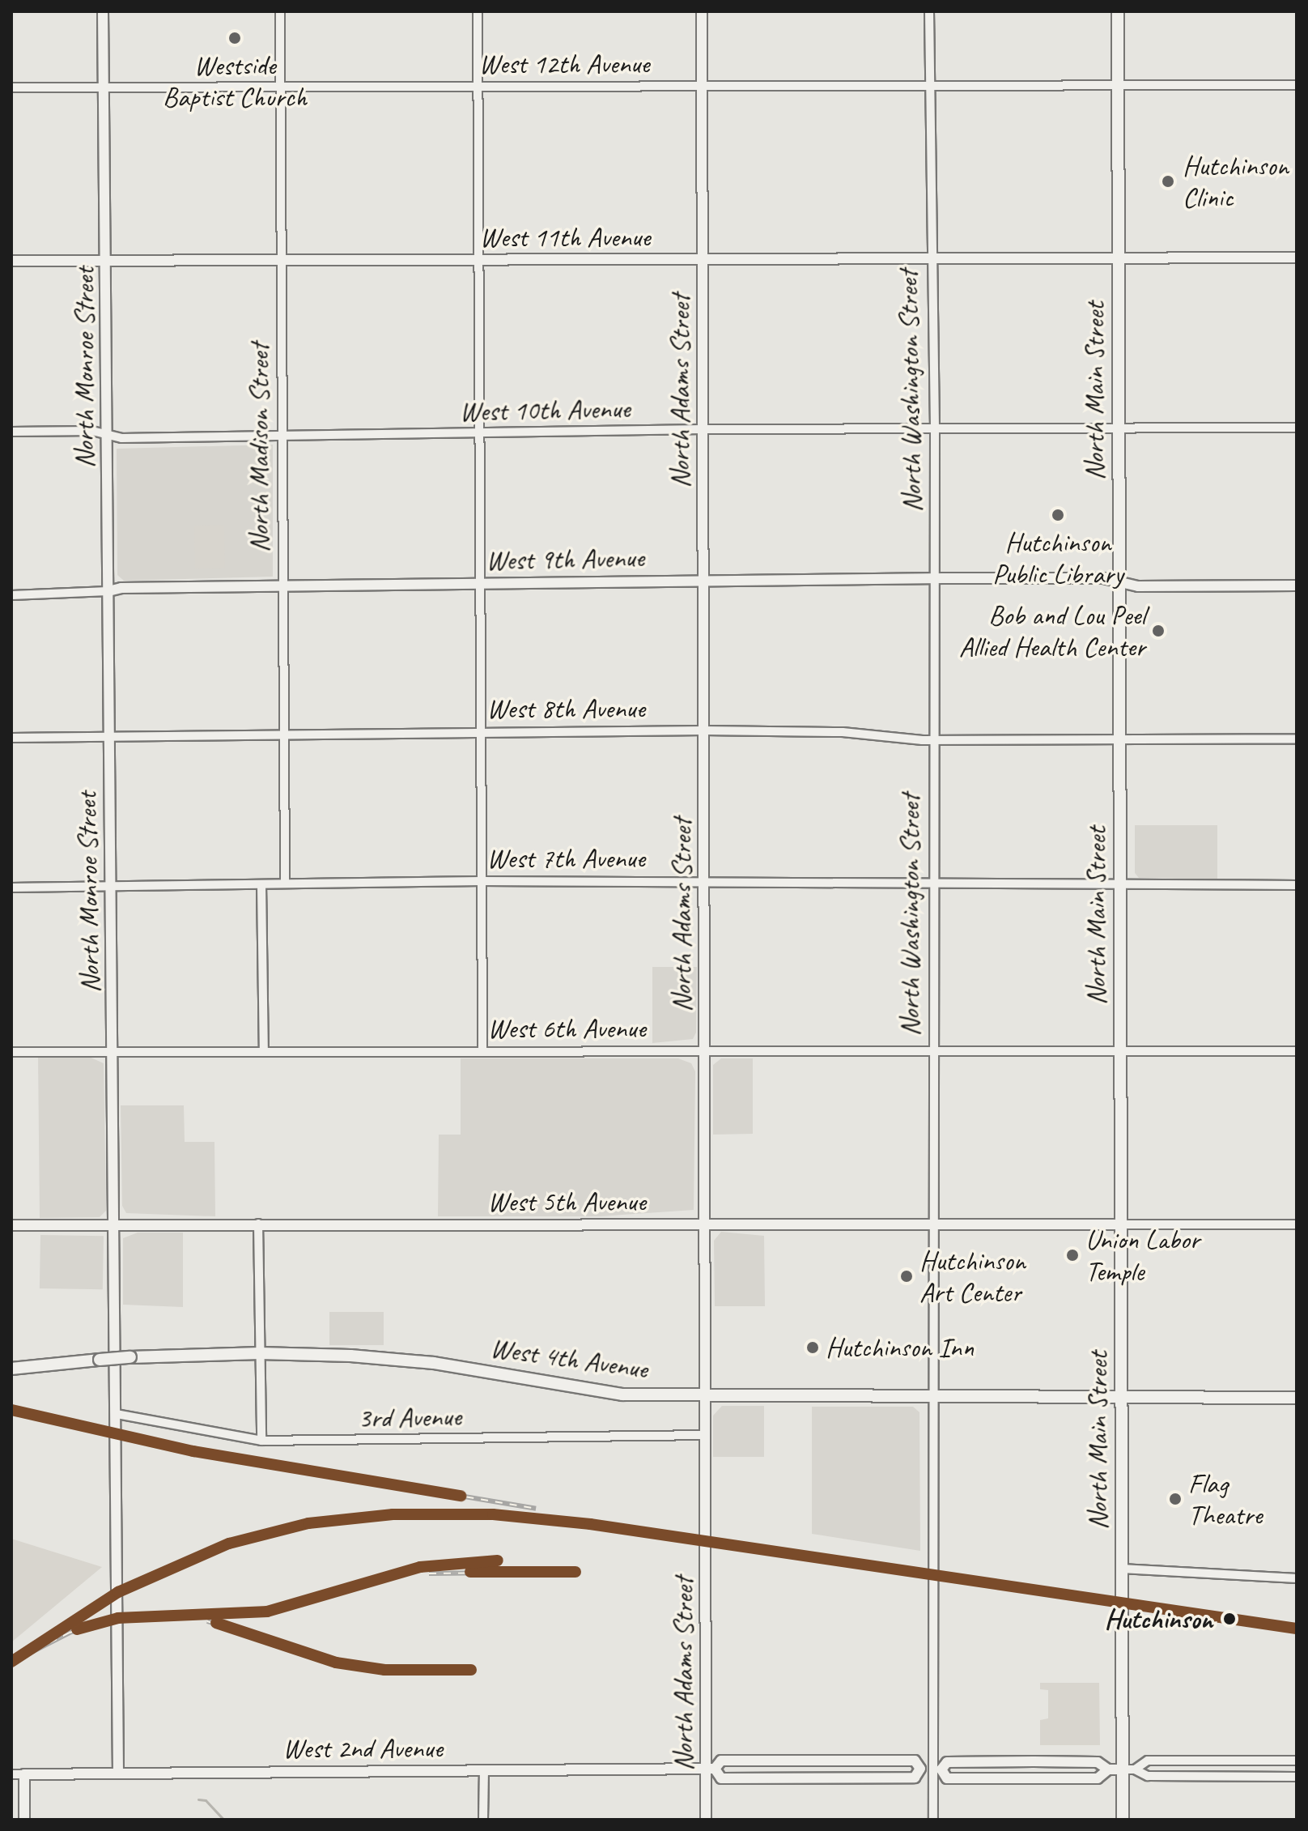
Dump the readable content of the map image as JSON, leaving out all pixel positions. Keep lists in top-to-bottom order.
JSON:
{
  "streets": {
    "main road": ["North Main Street", "West 4th Avenue"],
    "street": [
      "West 12th Avenue",
      "West 11th Avenue",
      "North Monroe Street",
      "North Adams Street",
      "North Washington Street",
      "West 10th Avenue",
      "North Madison Street",
      "West 9th Avenue",
      "West 8th Avenue",
      "West 7th Avenue",
      "West 6th Avenue",
      "West 5th Avenue",
      "3rd Avenue",
      "West 2nd Avenue"
    ]
  },
  "crossings": [
    ["West 12th Avenue", "North Monroe Street"],
    ["West 12th Avenue", "North Adams Street"],
    ["West 12th Avenue", "North Washington Street"],
    ["West 12th Avenue", "North Main Street"],
    ["West 12th Avenue", "North Madison Street"],
    ["West 11th Avenue", "North Monroe Street"],
    ["West 11th Avenue", "North Adams Street"],
    ["West 11th Avenue", "North Washington Street"],
    ["West 11th Avenue", "North Main Street"],
    ["West 11th Avenue", "North Madison Street"],
    ["North Monroe Street", "West 10th Avenue"],
    ["North Monroe Street", "West 9th Avenue"],
    ["North Monroe Street", "West 8th Avenue"],
    ["North Monroe Street", "West 7th Avenue"],
    ["North Monroe Street", "West 6th Avenue"],
    ["North Monroe Street", "West 5th Avenue"],
    ["North Monroe Street", "3rd Avenue"],
    ["North Monroe Street", "West 2nd Avenue"],
    ["North Adams Street", "West 10th Avenue"],
    ["North Adams Street", "West 9th Avenue"],
    ["North Adams Street", "West 8th Avenue"],
    ["North Adams Street", "West 7th Avenue"],
    ["North Adams Street", "West 6th Avenue"],
    ["North Adams Street", "West 5th Avenue"],
    ["North Adams Street", "West 4th Avenue"],
    ["North Adams Street", "3rd Avenue"],
    ["North Adams Street", "West 2nd Avenue"],
    ["North Washington Street", "West 10th Avenue"],
    ["North Washington Street", "West 9th Avenue"],
    ["North Washington Street", "West 8th Avenue"],
    ["North Washington Street", "West 7th Avenue"],
    ["North Washington Street", "West 6th Avenue"],
    ["North Washington Street", "West 5th Avenue"],
    ["North Washington Street", "West 4th Avenue"],
    ["North Washington Street", "West 2nd Avenue"],
    ["North Main Street", "West 10th Avenue"],
    ["North Main Street", "West 9th Avenue"],
    ["North Main Street", "West 8th Avenue"],
    ["North Main Street", "West 7th Avenue"],
    ["North Main Street", "West 6th Avenue"],
    ["North Main Street", "West 5th Avenue"],
    ["North Main Street", "West 4th Avenue"],
    ["North Main Street", "West 2nd Avenue"],
    ["West 10th Avenue", "North Madison Street"],
    ["North Madison Street", "West 9th Avenue"],
    ["North Madison Street", "West 8th Avenue"],
    ["North Madison Street", "West 7th Avenue"]
  ],
  "places": [
    "Westside Baptist Church",
    "Hutchinson Clinic",
    "Hutchinson Public Library",
    "Bob and Lou Peel Allied Health Center",
    "Union Labor Temple",
    "Hutchinson Art Center",
    "Hutchinson Inn",
    "Flag Theatre",
    "Hutchinson"
  ]
}
